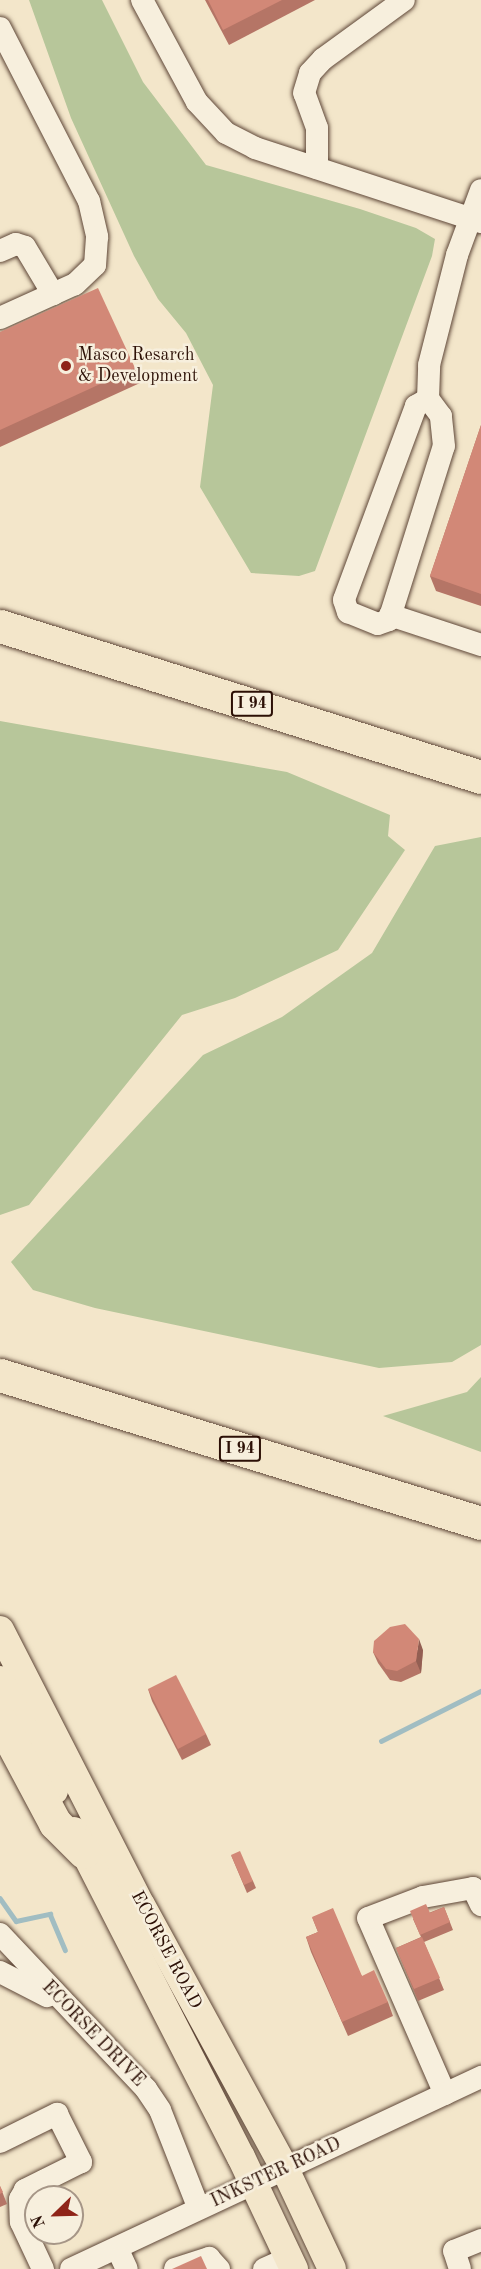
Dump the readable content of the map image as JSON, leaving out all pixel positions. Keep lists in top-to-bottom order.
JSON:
{
  "streets": {
    "highway": ["I 94"],
    "main road": ["ECORSE ROAD"],
    "street": ["ECORSE DRIVE", "INKSTER ROAD"]
  },
  "crossings": [
    ["ECORSE ROAD", "INKSTER ROAD"],
    ["ECORSE DRIVE", "INKSTER ROAD"]
  ],
  "places": ["Masco Resarch & Development"],
  "north": "bottom left"
}
